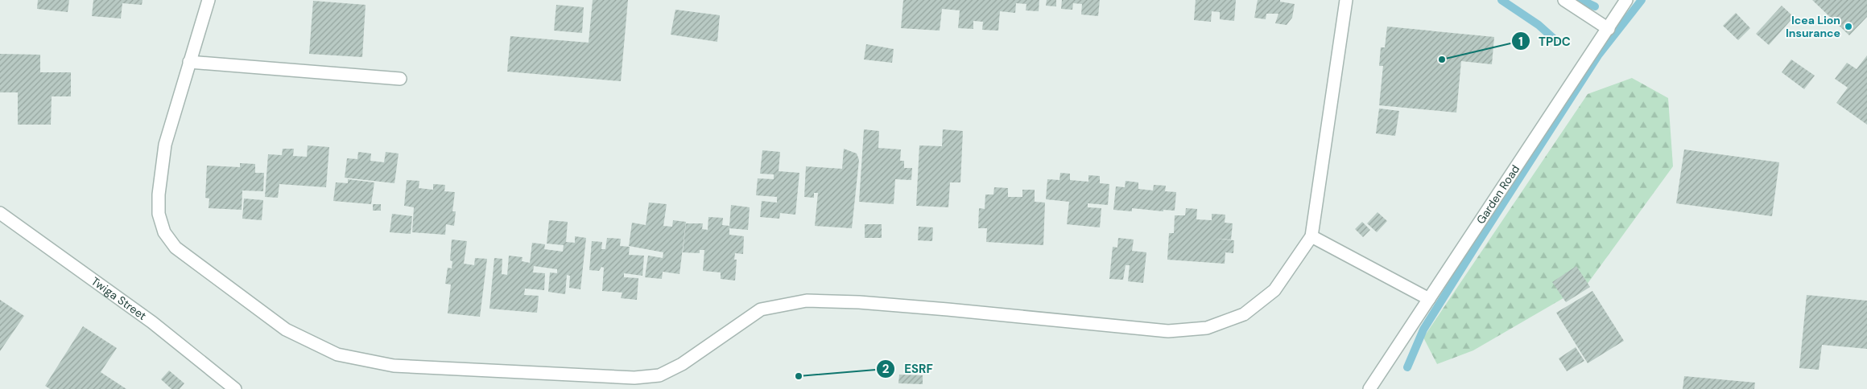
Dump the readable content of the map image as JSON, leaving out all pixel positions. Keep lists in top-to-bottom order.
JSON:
{
  "streets": {
    "street": ["Garden Road", "Twiga Street"]
  },
  "places": ["Icea Lion Insurance", "TPDC", "ESRF"]
}
